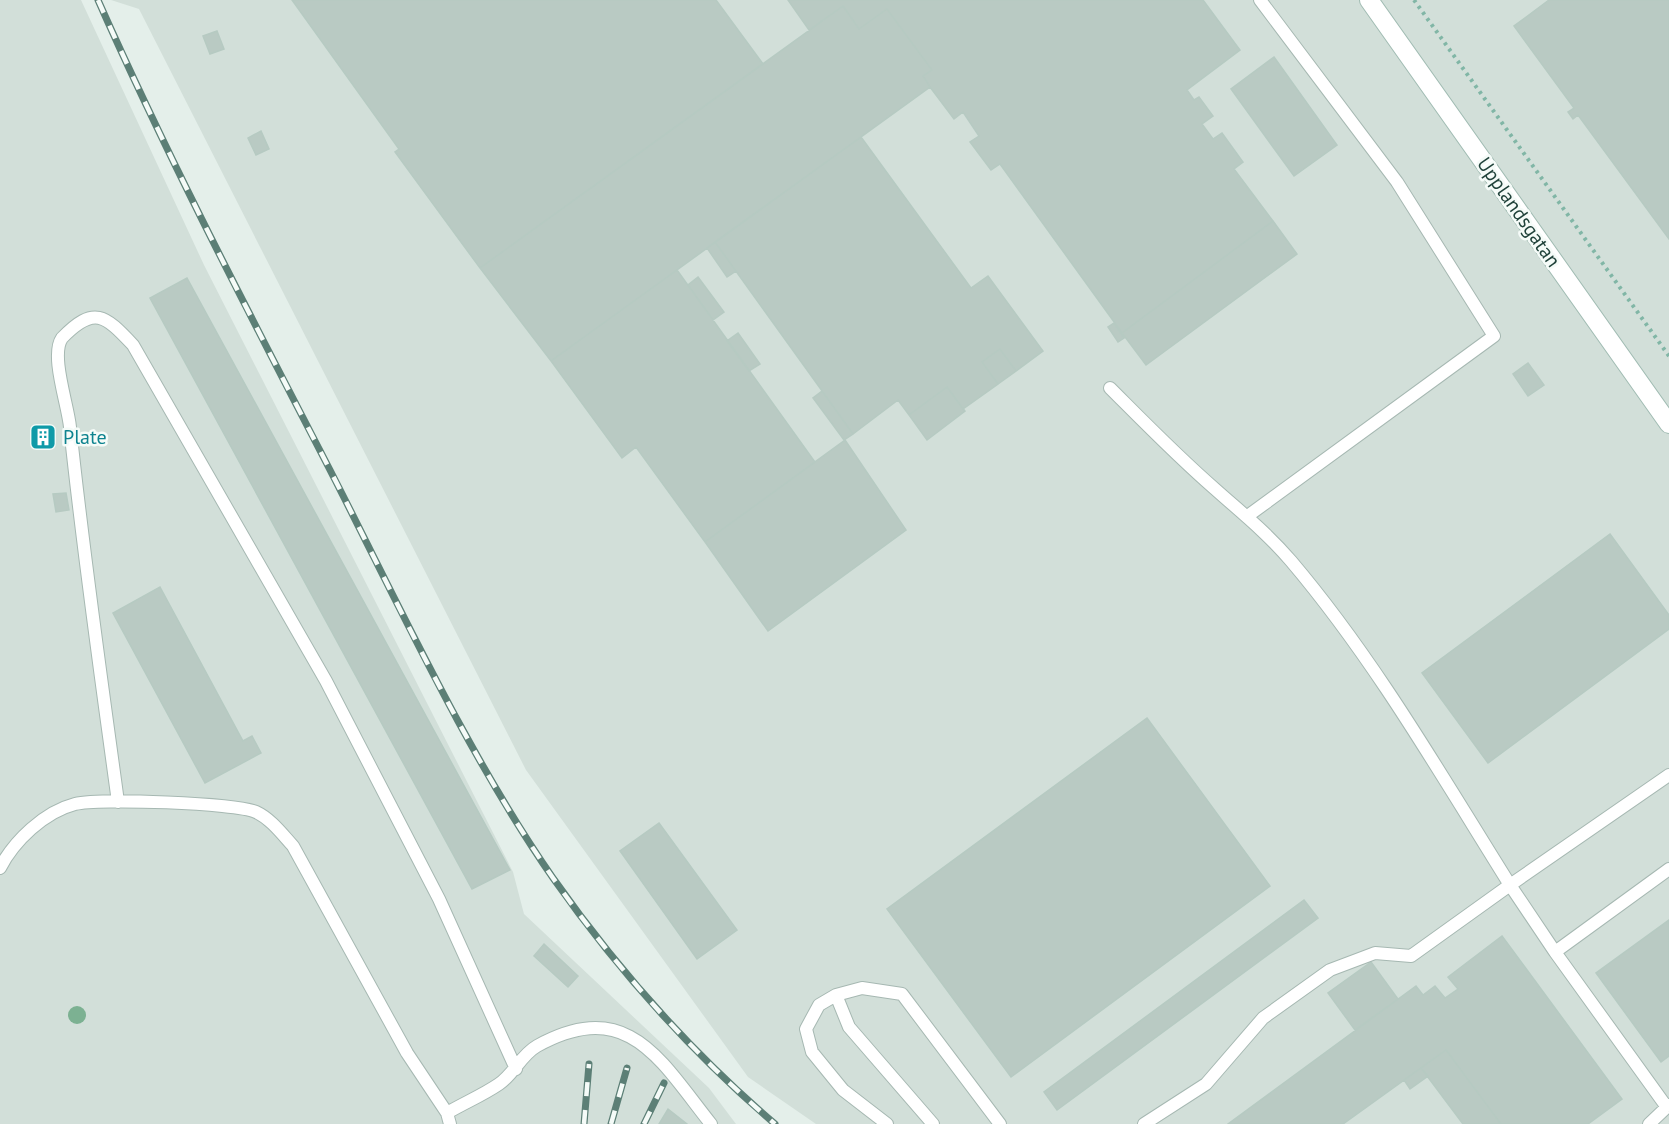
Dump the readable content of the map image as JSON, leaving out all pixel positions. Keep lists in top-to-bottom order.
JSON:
{
  "streets": {
    "main road": ["Upplandsgatan"]
  },
  "places": {
    "building": ["Plate"]
  }
}
